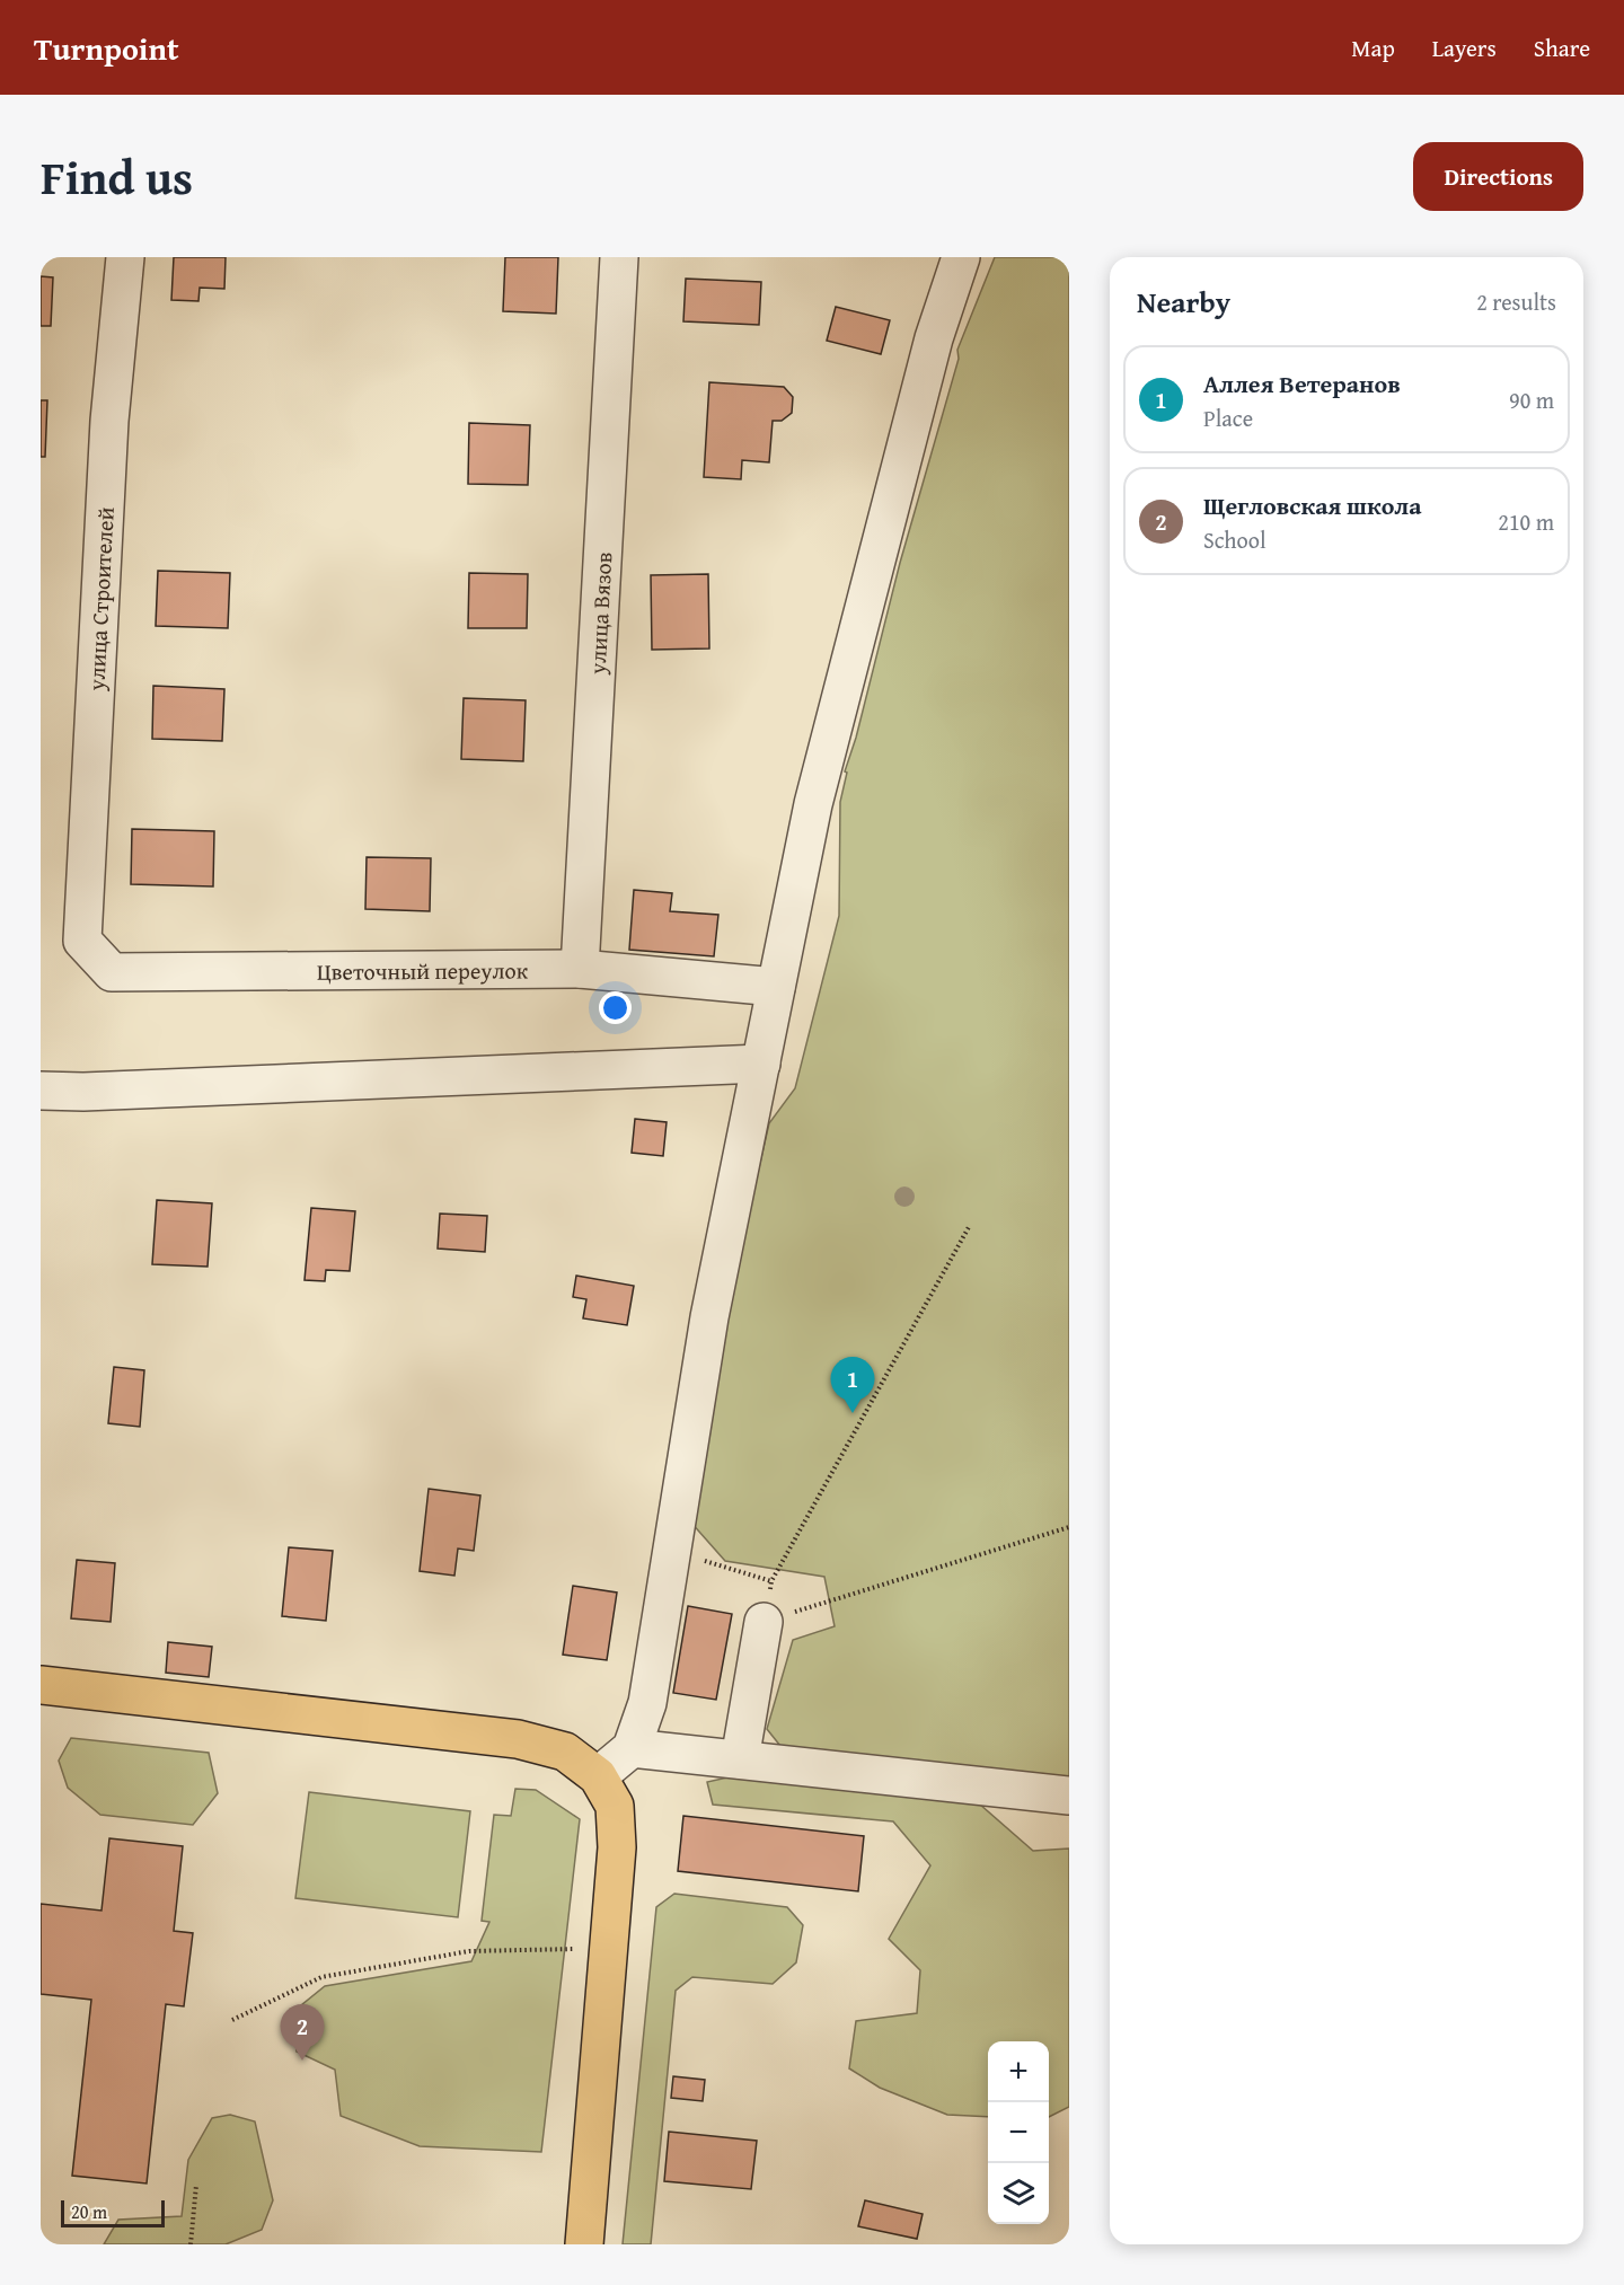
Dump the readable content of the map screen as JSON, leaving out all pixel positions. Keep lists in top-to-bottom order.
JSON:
{
  "streets": {
    "street": ["улица Строителей", "улица Вязов", "Цветочный переулок"]
  },
  "crossings": [
    ["улица Строителей", "Цветочный переулок"],
    ["улица Вязов", "Цветочный переулок"]
  ],
  "scale_bar": "20 m",
  "page": {
    "header": "Turnpoint",
    "nav": ["Map", "Layers", "Share"],
    "title": "Find us",
    "buttons": "Directions",
    "heading": ["Nearby", "2 results"],
    "list": [
      {
        "mark": "1",
        "name": "Аллея Ветеранов",
        "note": "Place",
        "value": "90 m"
      },
      {
        "mark": "2",
        "name": "Щегловская школа",
        "note": "School",
        "value": "210 m"
      }
    ],
    "pins": ["1", "2"],
    "map_buttons": ["+", "−"],
    "scale": "20 m"
  }
}
